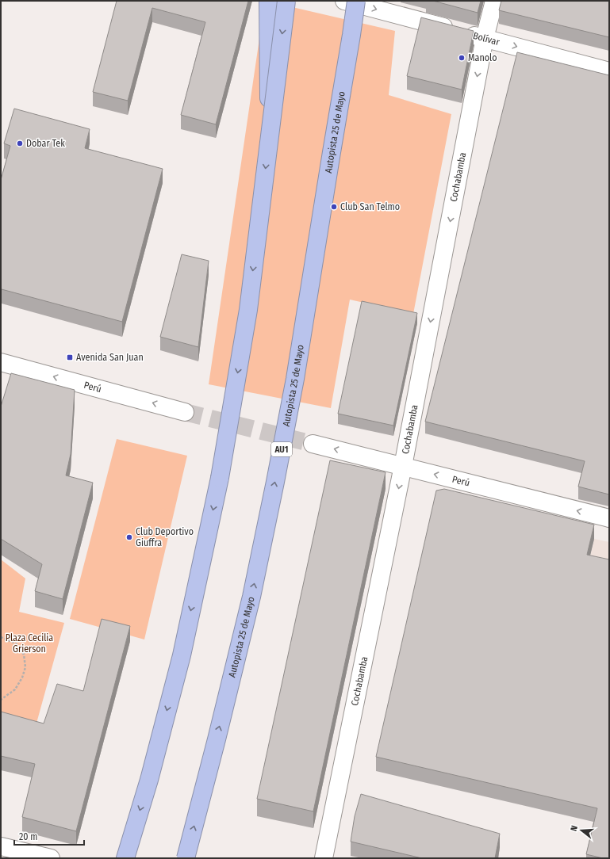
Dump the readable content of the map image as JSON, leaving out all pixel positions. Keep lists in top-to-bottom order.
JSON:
{
  "streets": {
    "highway": ["Autopista 25 de Mayo", "AU1"],
    "street": ["Bolívar", "Cochabamba", "Perú"]
  },
  "crossings": [
    ["Bolívar", "Cochabamba"],
    ["Cochabamba", "Perú"]
  ],
  "one_way": ["Bolívar", "Cochabamba", "Perú"],
  "parks": ["Plaza Cecilia Grierson"],
  "places": {
    "other": [
      "Manolo",
      "Dobar Tek",
      "Club San Telmo",
      "Club Deportivo Giuffra"
    ],
    "transit": ["Avenida San Juan"]
  },
  "scale_bar": "20 m",
  "north": "left"
}
